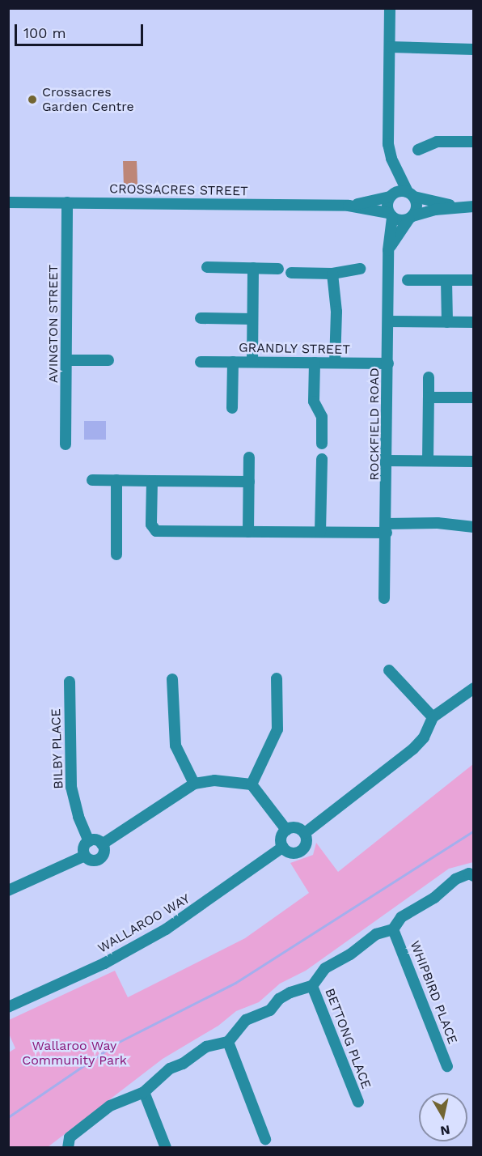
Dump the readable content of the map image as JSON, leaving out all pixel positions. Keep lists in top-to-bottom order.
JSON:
{
  "streets": {
    "street": [
      "CROSSACRES STREET",
      "AVINGTON STREET",
      "GRANDLY STREET",
      "ROCKFIELD ROAD",
      "BILBY PLACE",
      "WALLAROO WAY",
      "WHIPBIRD PLACE",
      "BETTONG PLACE"
    ]
  },
  "crossings": [
    ["CROSSACRES STREET", "AVINGTON STREET"],
    ["CROSSACRES STREET", "ROCKFIELD ROAD"],
    ["GRANDLY STREET", "ROCKFIELD ROAD"]
  ],
  "parks": ["Wallaroo Way Community Park"],
  "places": ["Crossacres Garden Centre"],
  "scale_bar": "100 m",
  "north": "bottom"
}
